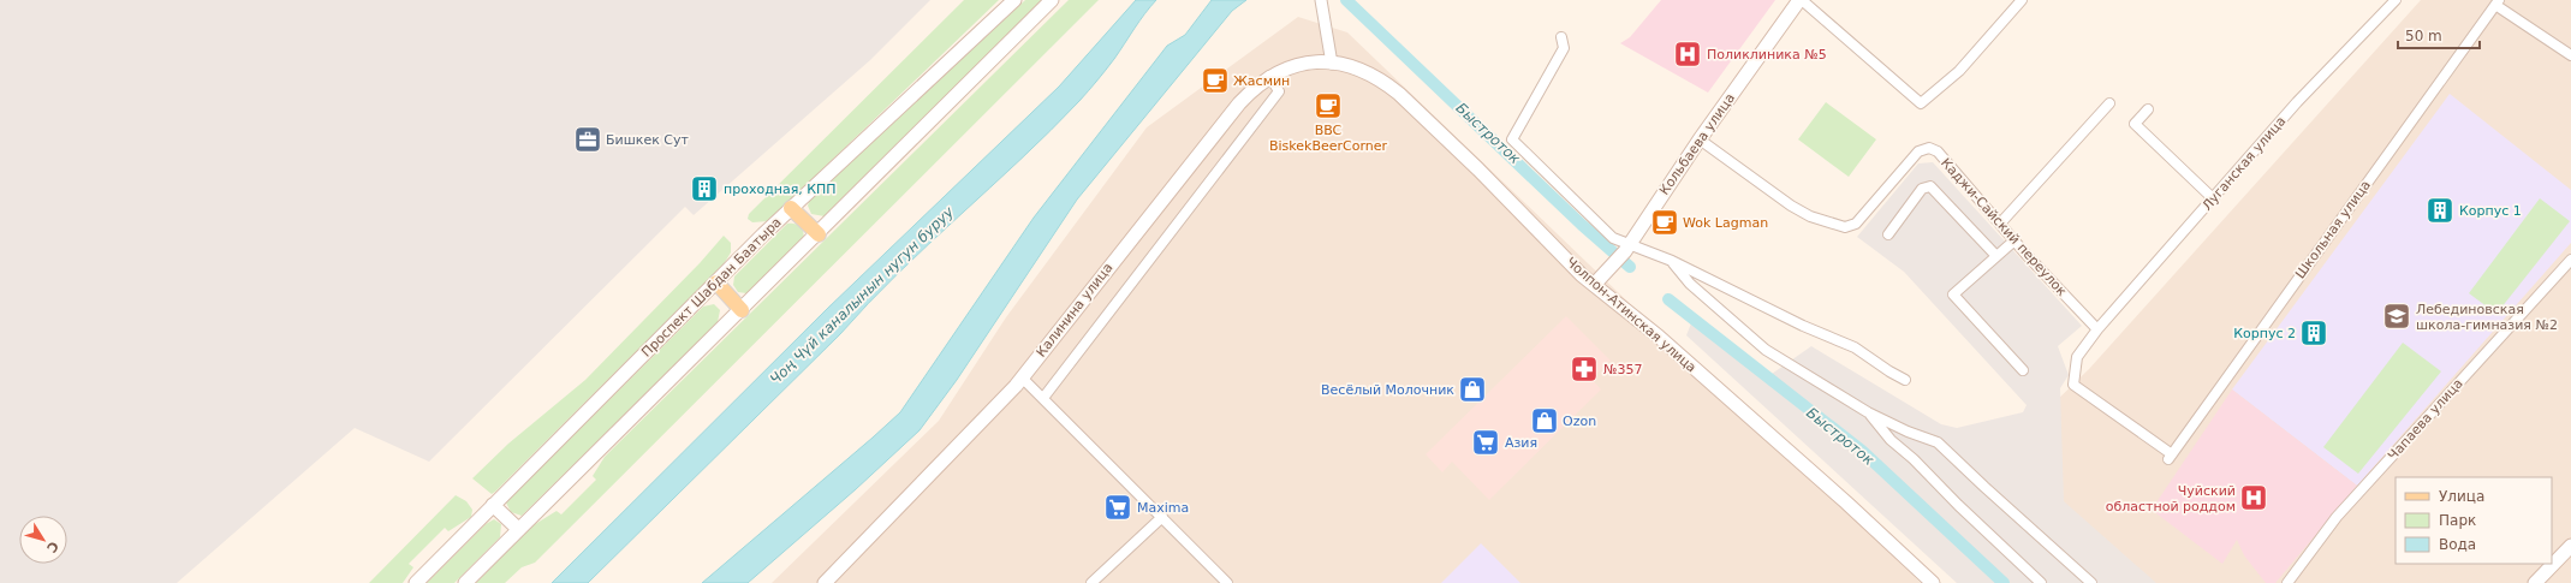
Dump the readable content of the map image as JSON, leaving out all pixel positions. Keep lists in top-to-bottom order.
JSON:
{
  "streets": {
    "main road": [
      "Кольбаева улица",
      "Проспект Шабдан Баатыра",
      "Калинина улица",
      "Чолпон-Атинская улица"
    ],
    "street": [
      "Луганская улица",
      "Каджи-Сайский переулок",
      "Школьная улица",
      "Чапаева улица"
    ]
  },
  "crossings": [
    ["Кольбаева улица", "Каджи-Сайский переулок"],
    ["Кольбаева улица", "Чолпон-Атинская улица"],
    ["Луганская улица", "Каджи-Сайский переулок"],
    ["Луганская улица", "Школьная улица"],
    ["Калинина улица", "Чолпон-Атинская улица"]
  ],
  "water": ["Быстроток", "Чоң Чүй каналынын нугун буруу"],
  "places": {
    "hospital": ["Поликлиника №5", "Чуйский областной роддом"],
    "cafe": ["Жасмин", "BBC BiskekBeerCorner", "Wok Lagman"],
    "office": ["Бишкек Сут"],
    "building": ["проходная, КПП", "Корпус 1", "Корпус 2"],
    "school or university": ["Лебединовская школа-гимназия №2"],
    "pharmacy": ["№357"],
    "shop": ["Весёлый Молочник", "Ozon"],
    "supermarket": ["Азия", "Maxima"]
  },
  "legend": ["Улица", "Парк", "Вода"],
  "scale_bar": "50 m",
  "north": "bottom right"
}
